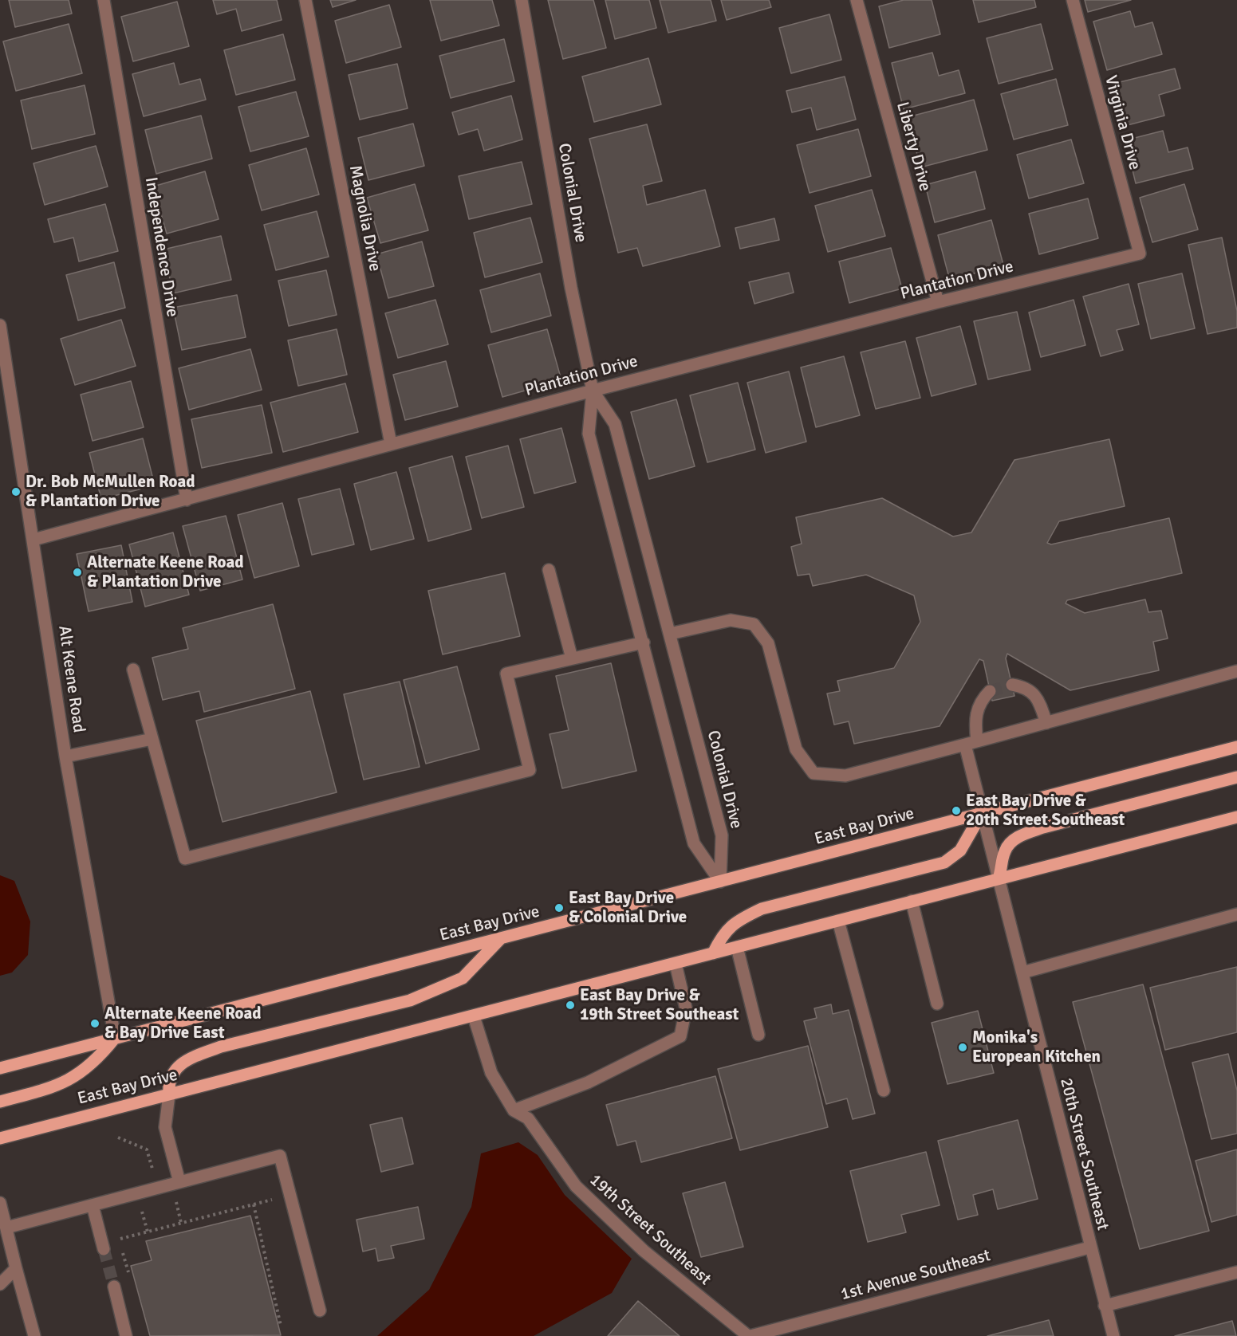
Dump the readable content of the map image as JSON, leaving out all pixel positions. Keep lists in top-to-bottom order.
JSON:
{
  "streets": {
    "main road": ["East Bay Drive"],
    "street": [
      "Virginia Drive",
      "Liberty Drive",
      "Colonial Drive",
      "Magnolia Drive",
      "Independence Drive",
      "Plantation Drive",
      "Alt Keene Road",
      "20th Street Southeast",
      "19th Street Southeast",
      "1st Avenue Southeast"
    ]
  },
  "crossings": [
    ["Virginia Drive", "Plantation Drive"],
    ["Liberty Drive", "Plantation Drive"],
    ["Colonial Drive", "Plantation Drive"],
    ["Colonial Drive", "East Bay Drive"],
    ["Magnolia Drive", "Plantation Drive"],
    ["Independence Drive", "Plantation Drive"],
    ["Plantation Drive", "Alt Keene Road"],
    ["Alt Keene Road", "East Bay Drive"],
    ["East Bay Drive", "20th Street Southeast"],
    ["East Bay Drive", "19th Street Southeast"],
    ["20th Street Southeast", "1st Avenue Southeast"],
    ["19th Street Southeast", "1st Avenue Southeast"]
  ],
  "places": [
    "Dr. Bob McMullen Road & Plantation Drive",
    "Alternate Keene Road & Plantation Drive",
    "East Bay Drive & 20th Street Southeast",
    "East Bay Drive & Colonial Drive",
    "East Bay Drive & 19th Street Southeast",
    "Alternate Keene Road & Bay Drive East",
    "Monika's European Kitchen"
  ]
}
